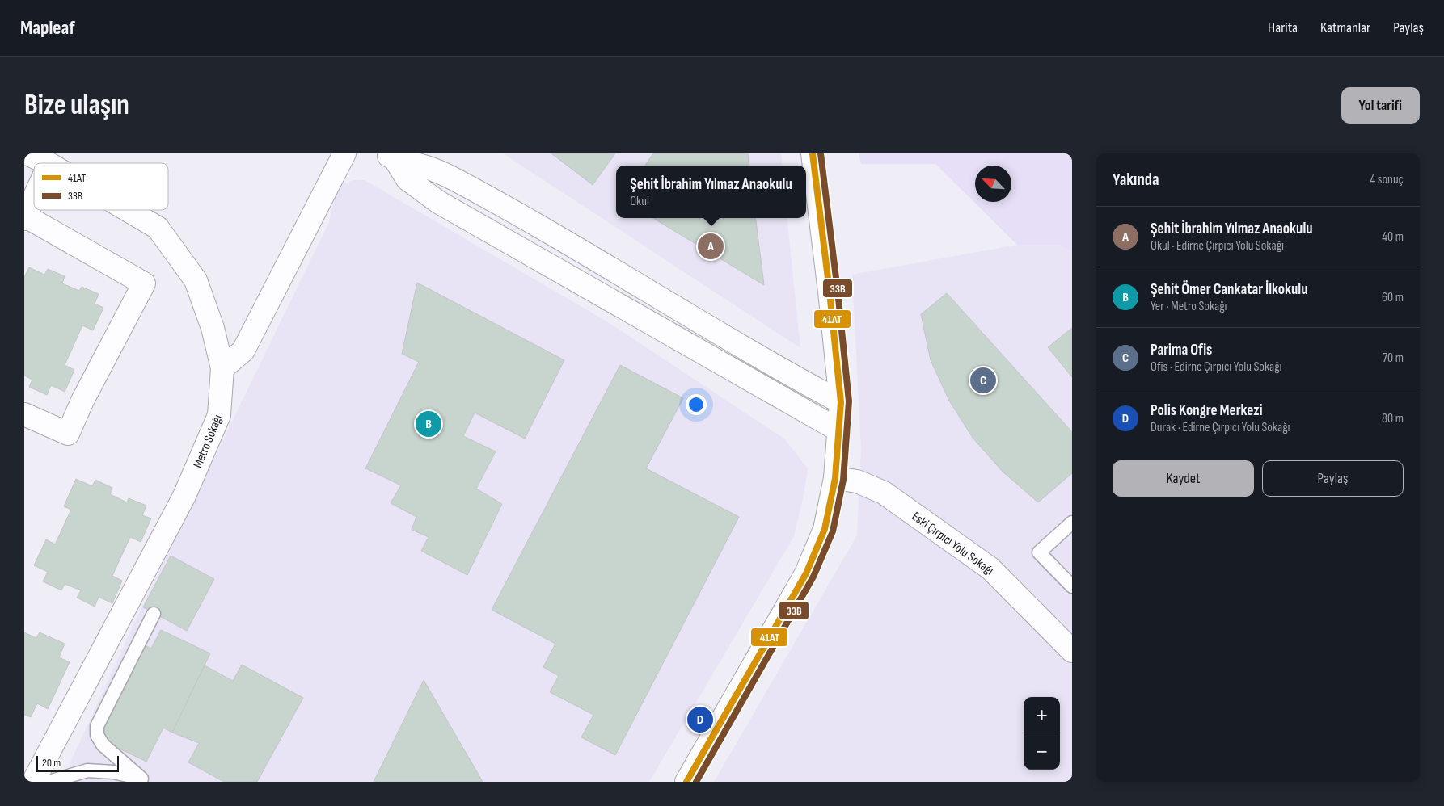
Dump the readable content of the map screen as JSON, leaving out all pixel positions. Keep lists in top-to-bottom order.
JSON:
{
  "streets": {
    "street": ["Metro Sokağı", "Eski Çırpıcı Yolu Sokağı"]
  },
  "lines": ["transit line 41AT", "transit line 33B"],
  "legend": ["41AT", "33B"],
  "scale_bar": "20 m",
  "north": "top left",
  "page": {
    "header": "Mapleaf",
    "nav": ["Harita", "Katmanlar", "Paylaş"],
    "buttons": [
      "Yol tarifi",
      ["Kaydet", "Paylaş"]
    ],
    "title": "Bize ulaşın",
    "heading": ["Yakında", "4 sonuç"],
    "popup": ["Şehit İbrahim Yılmaz Anaokulu", "Okul"],
    "list": [
      {
        "mark": "A",
        "name": "Şehit İbrahim Yılmaz Anaokulu",
        "note": "Okul · Edirne Çırpıcı Yolu Sokağı",
        "value": "40 m"
      },
      {
        "mark": "B",
        "name": "Şehit Ömer Cankatar İlkokulu",
        "note": "Yer · Metro Sokağı",
        "value": "60 m"
      },
      {
        "mark": "C",
        "name": "Parima Ofis",
        "note": "Ofis · Edirne Çırpıcı Yolu Sokağı",
        "value": "70 m"
      },
      {
        "mark": "D",
        "name": "Polis Kongre Merkezi",
        "note": "Durak · Edirne Çırpıcı Yolu Sokağı",
        "value": "80 m"
      }
    ],
    "pins": [
      "A",
      "C",
      "B",
      "D"
    ],
    "map_buttons": ["+", "−"],
    "scale": "20 m"
  }
}
